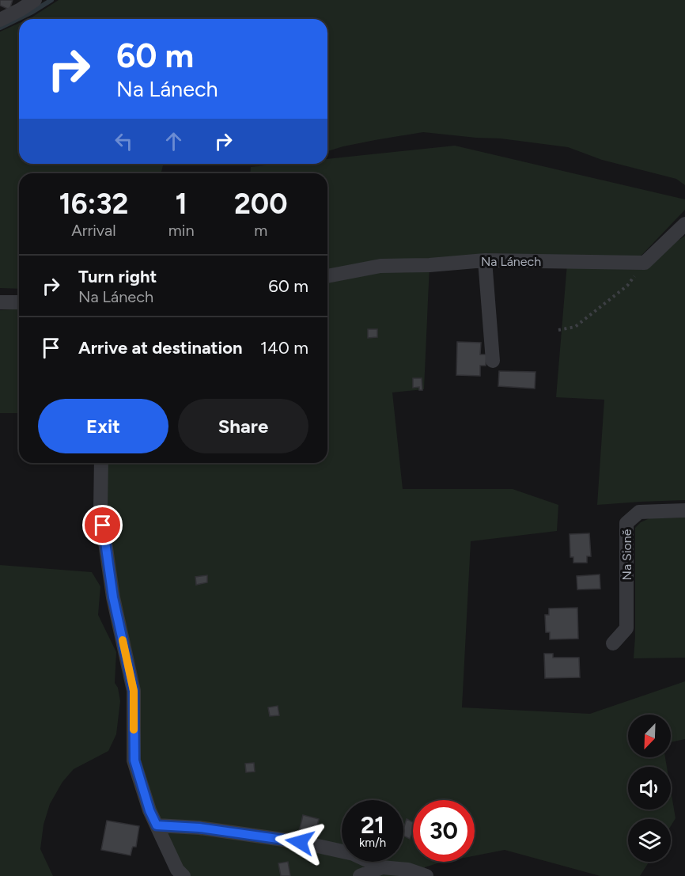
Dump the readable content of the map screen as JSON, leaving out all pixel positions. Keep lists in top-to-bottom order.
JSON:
{
  "streets": {
    "street": ["Na Lánech", "Na Sioně"]
  },
  "north": "bottom left",
  "page": {
    "turn": ["60 m", "Na Lánech"],
    "eta": [
      "16:32",
      "Arrival",
      "1",
      "min",
      "200",
      "m"
    ],
    "list": [
      {
        "name": "Turn right",
        "note": "Na Lánech",
        "value": "60 m"
      },
      {
        "name": "Arrive at destination",
        "value": "140 m"
      }
    ],
    "buttons": ["Exit", "Share"],
    "speed": "21 km/h",
    "limit": "30"
  }
}
